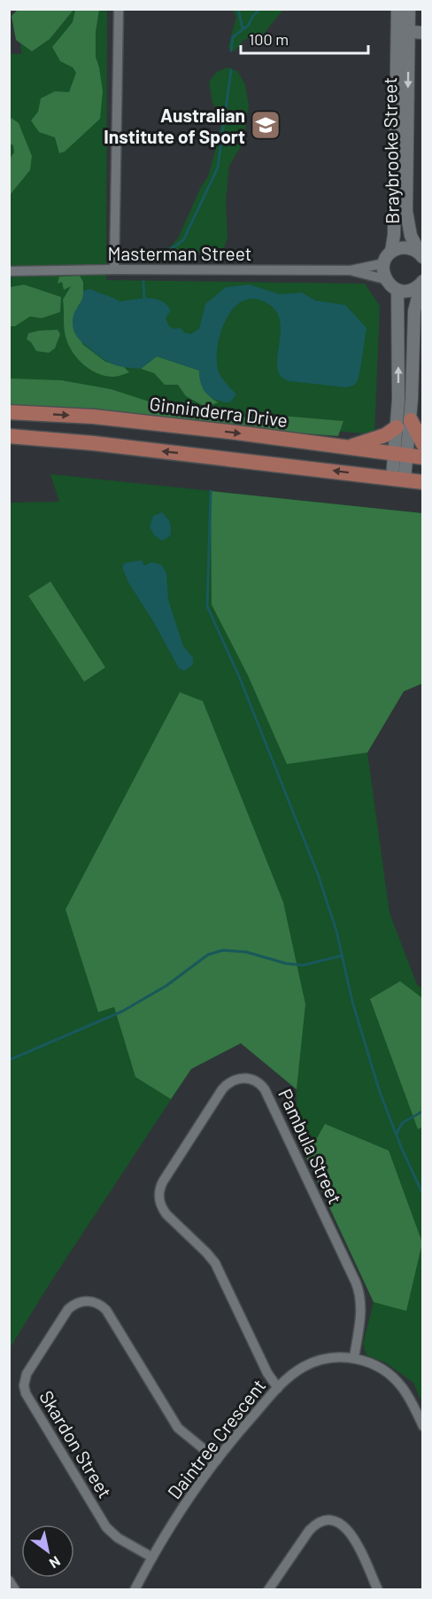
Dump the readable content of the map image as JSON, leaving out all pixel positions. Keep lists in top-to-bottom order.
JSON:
{
  "streets": {
    "main road": ["Ginninderra Drive"],
    "street": [
      "Braybrooke Street",
      "Masterman Street",
      "Pambula Street",
      "Daintree Crescent",
      "Skardon Street"
    ]
  },
  "crossings": [
    ["Pambula Street", "Daintree Crescent"],
    ["Daintree Crescent", "Skardon Street"]
  ],
  "places": {
    "school or university": ["Australian Institute of Sport"]
  },
  "scale_bar": "100 m",
  "north": "bottom right"
}
